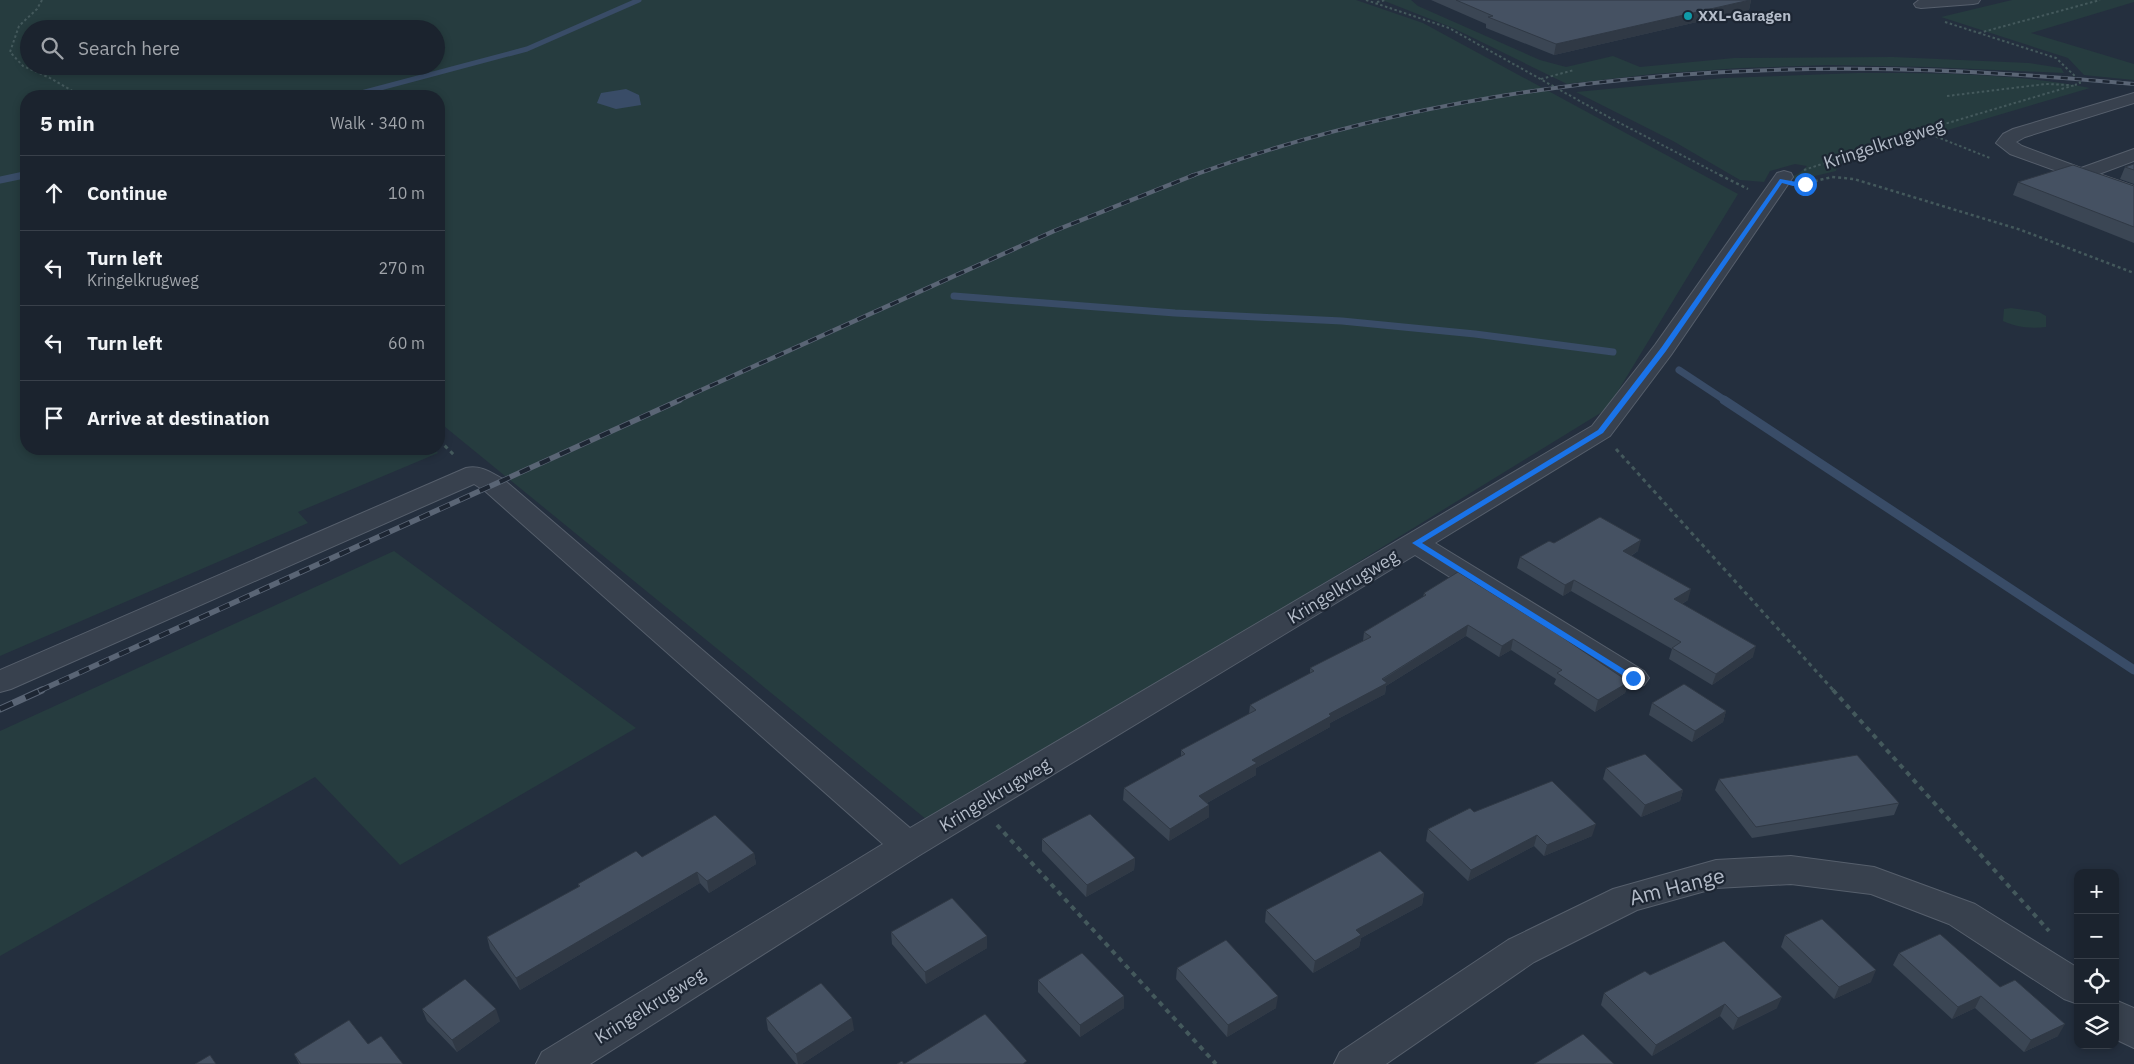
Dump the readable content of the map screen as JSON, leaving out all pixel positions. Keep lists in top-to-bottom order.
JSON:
{
  "streets": {
    "street": ["Kringelkrugweg", "Am Hange"]
  },
  "places": ["XXL-Garagen"],
  "page": {
    "search": "Search here",
    "heading": ["5 min", "Walk · 340 m"],
    "list": [
      ["Continue", "10 m"],
      ["Turn left", "Kringelkrugweg", "270 m"],
      ["Turn left", "60 m"],
      "Arrive at destination"
    ],
    "map_buttons": ["+", "−"]
  }
}
